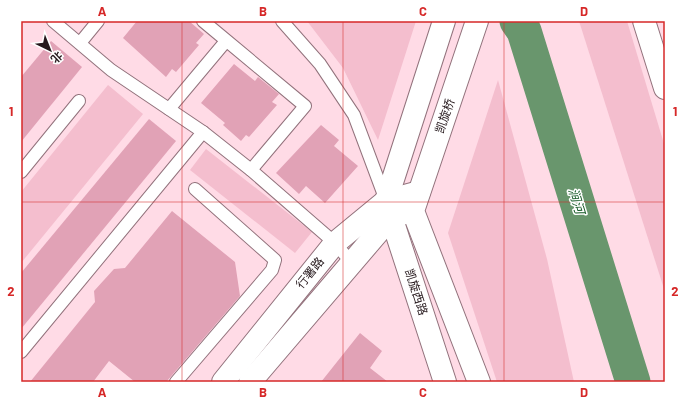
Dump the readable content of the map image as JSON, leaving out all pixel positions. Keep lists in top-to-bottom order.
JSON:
{
  "streets": {
    "main road": ["凯旋桥", "行署路", "凯旋西路"]
  },
  "crossings": [
    ["凯旋桥", "行署路"],
    ["行署路", "凯旋西路"]
  ],
  "water": ["涧河"],
  "north": "bottom right",
  "grid": {
    "columns": [
      "A",
      "B",
      "C",
      "D"
    ],
    "rows": ["1", "2"]
  }
}
